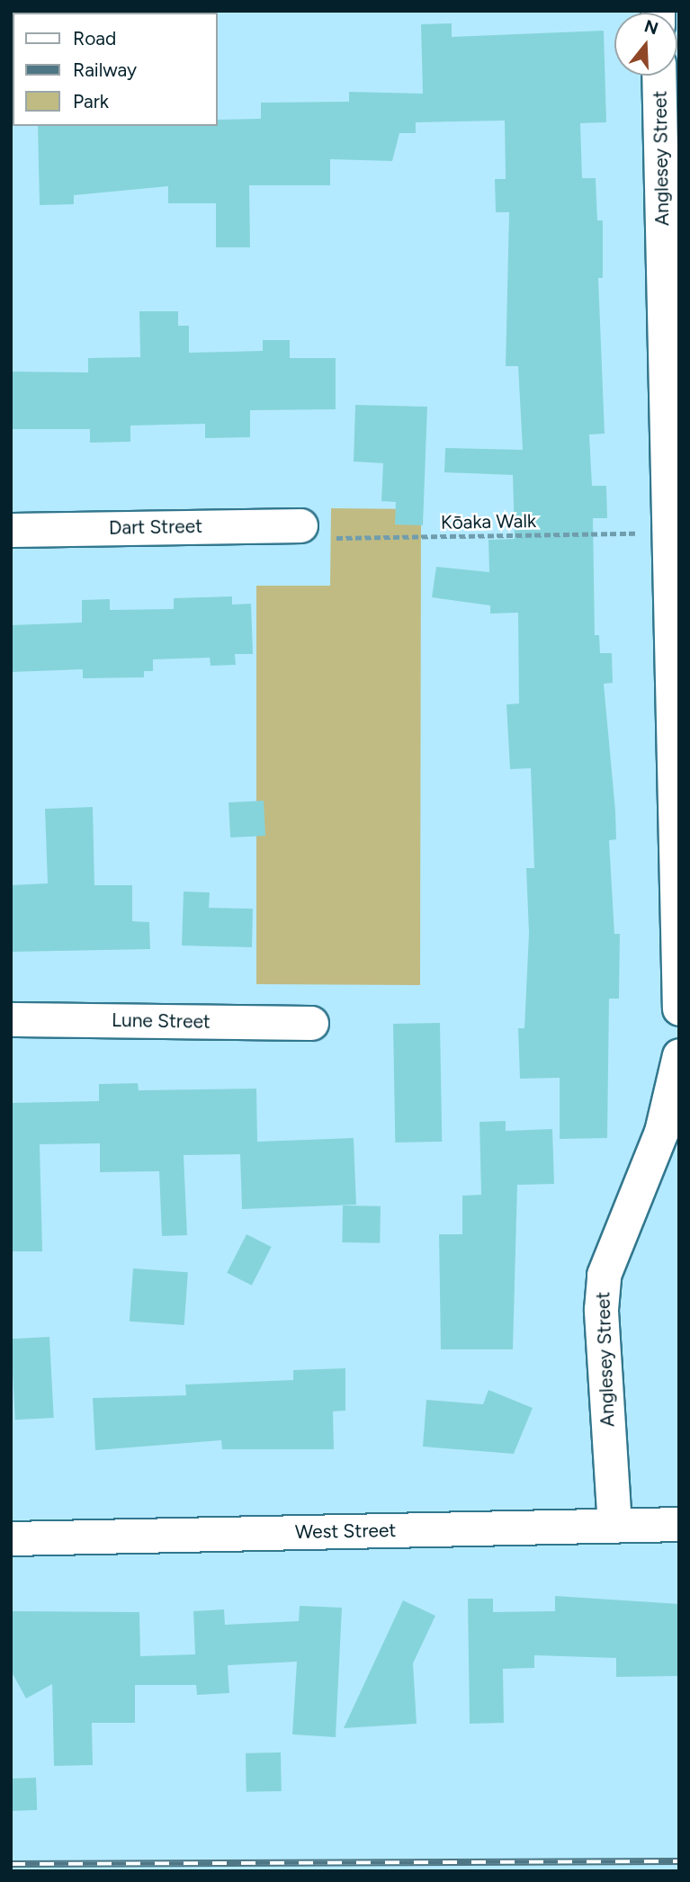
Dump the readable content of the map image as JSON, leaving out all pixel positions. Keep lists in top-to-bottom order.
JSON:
{
  "streets": {
    "street": [
      "Anglesey Street",
      "Dart Street",
      "Lune Street",
      "West Street"
    ],
    "path": ["Kōaka Walk"]
  },
  "crossings": [
    ["Anglesey Street", "West Street"]
  ],
  "legend": ["Road", "Railway", "Park"],
  "north": "top"
}
